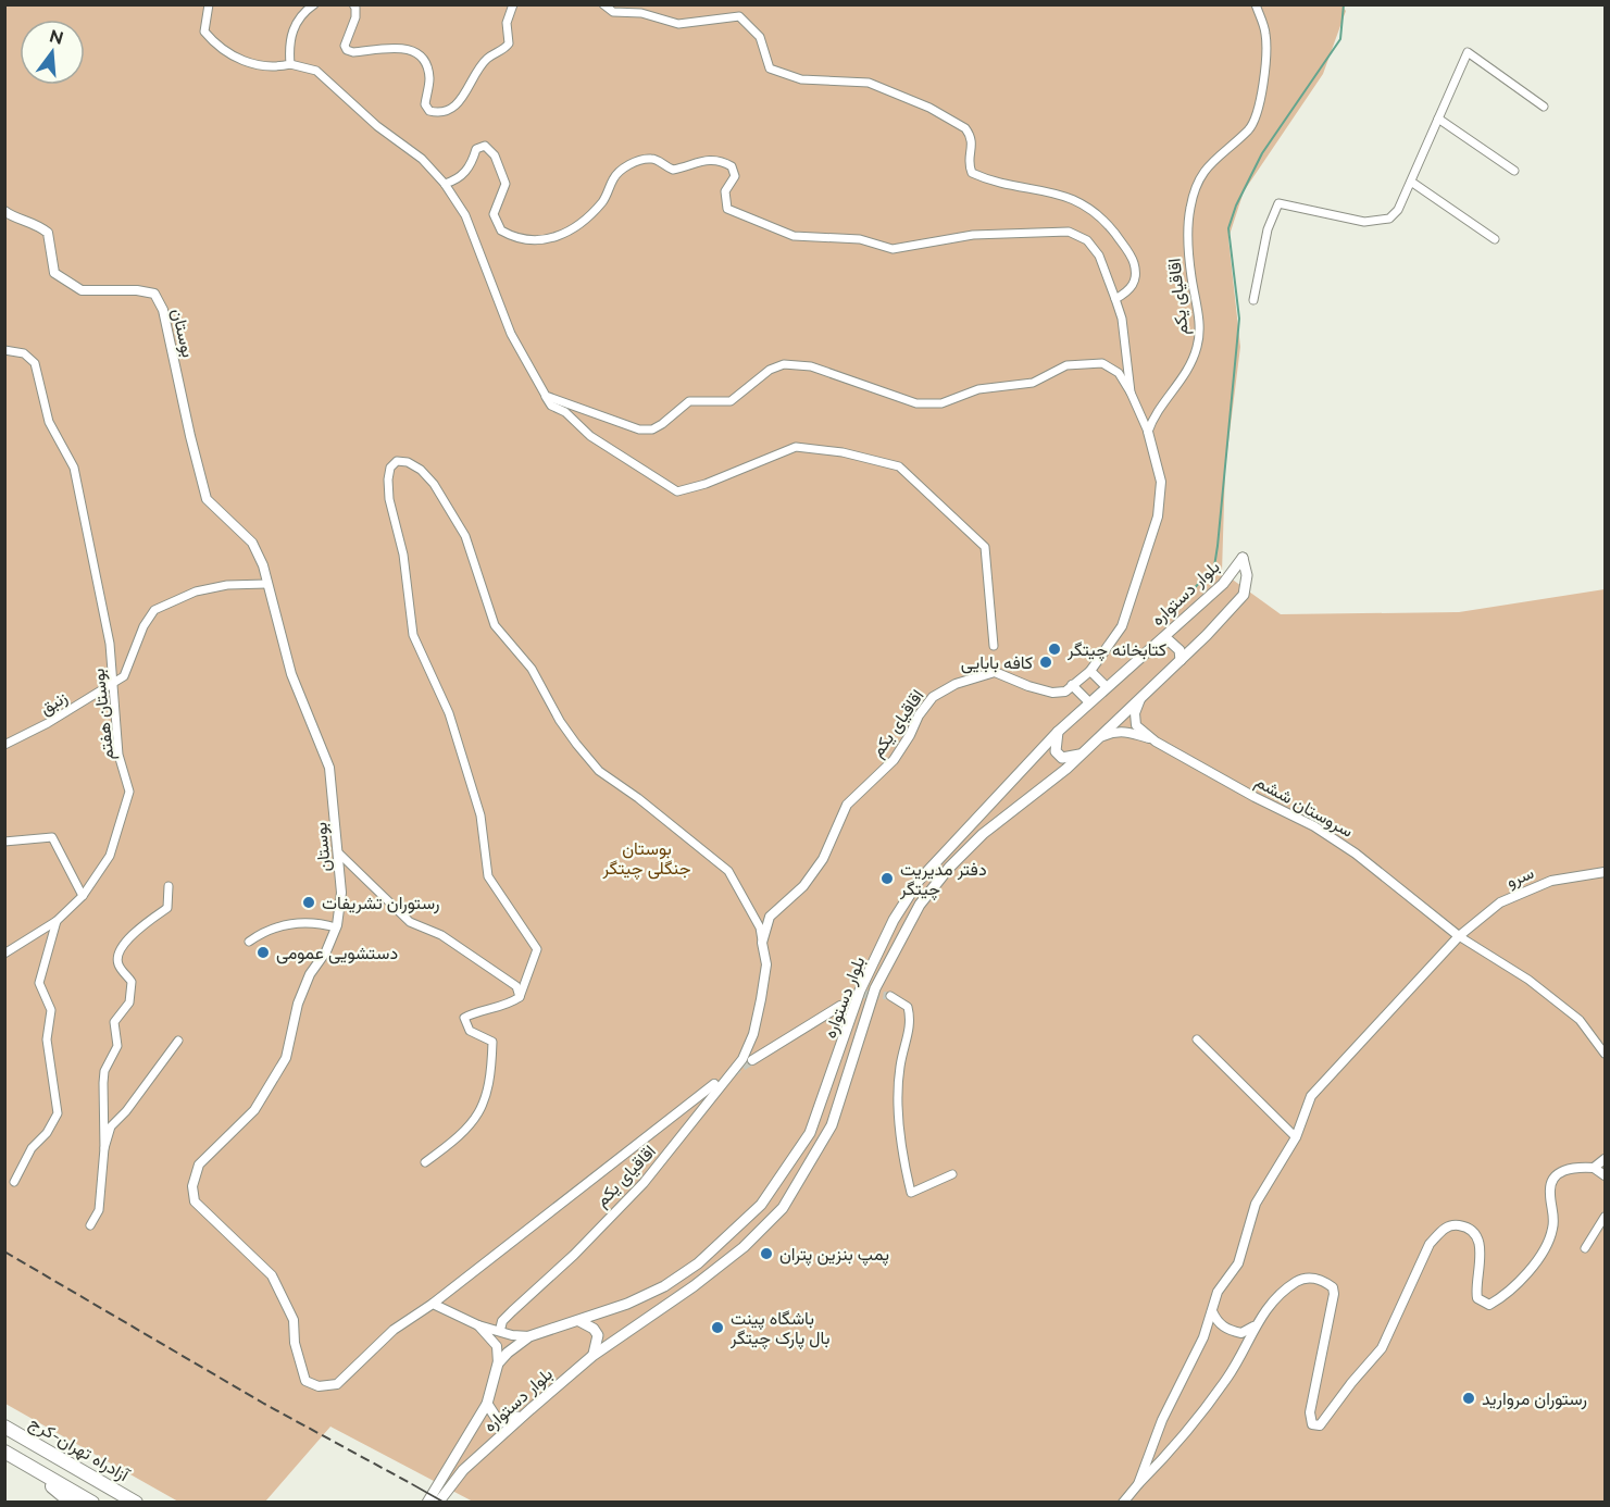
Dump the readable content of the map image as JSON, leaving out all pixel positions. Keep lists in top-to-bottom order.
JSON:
{
  "streets": {
    "highway": ["آزادراه تهران-کرج"],
    "main road": ["بلوار دستواره"],
    "street": [
      "اقاقیای یکم",
      "بوستان",
      "زنبق",
      "بوستان هفتم",
      "سروستان ششم",
      "سرو"
    ]
  },
  "crossings": [
    ["زنبق", "بوستان هفتم"],
    ["سروستان ششم", "سرو"]
  ],
  "parks": ["بوستان جنگلی چیتگر"],
  "places": [
    "کتابخانه چیتگر",
    "کافه بابایی",
    "دفتر مدیریت چیتگر",
    "رستوران تشریفات",
    "دستشویی عمومی",
    "پمپ بنزین پتران",
    "باشگاه پینت بال پارک چیتگر",
    "رستوران مروارید"
  ],
  "north": "top"
}
